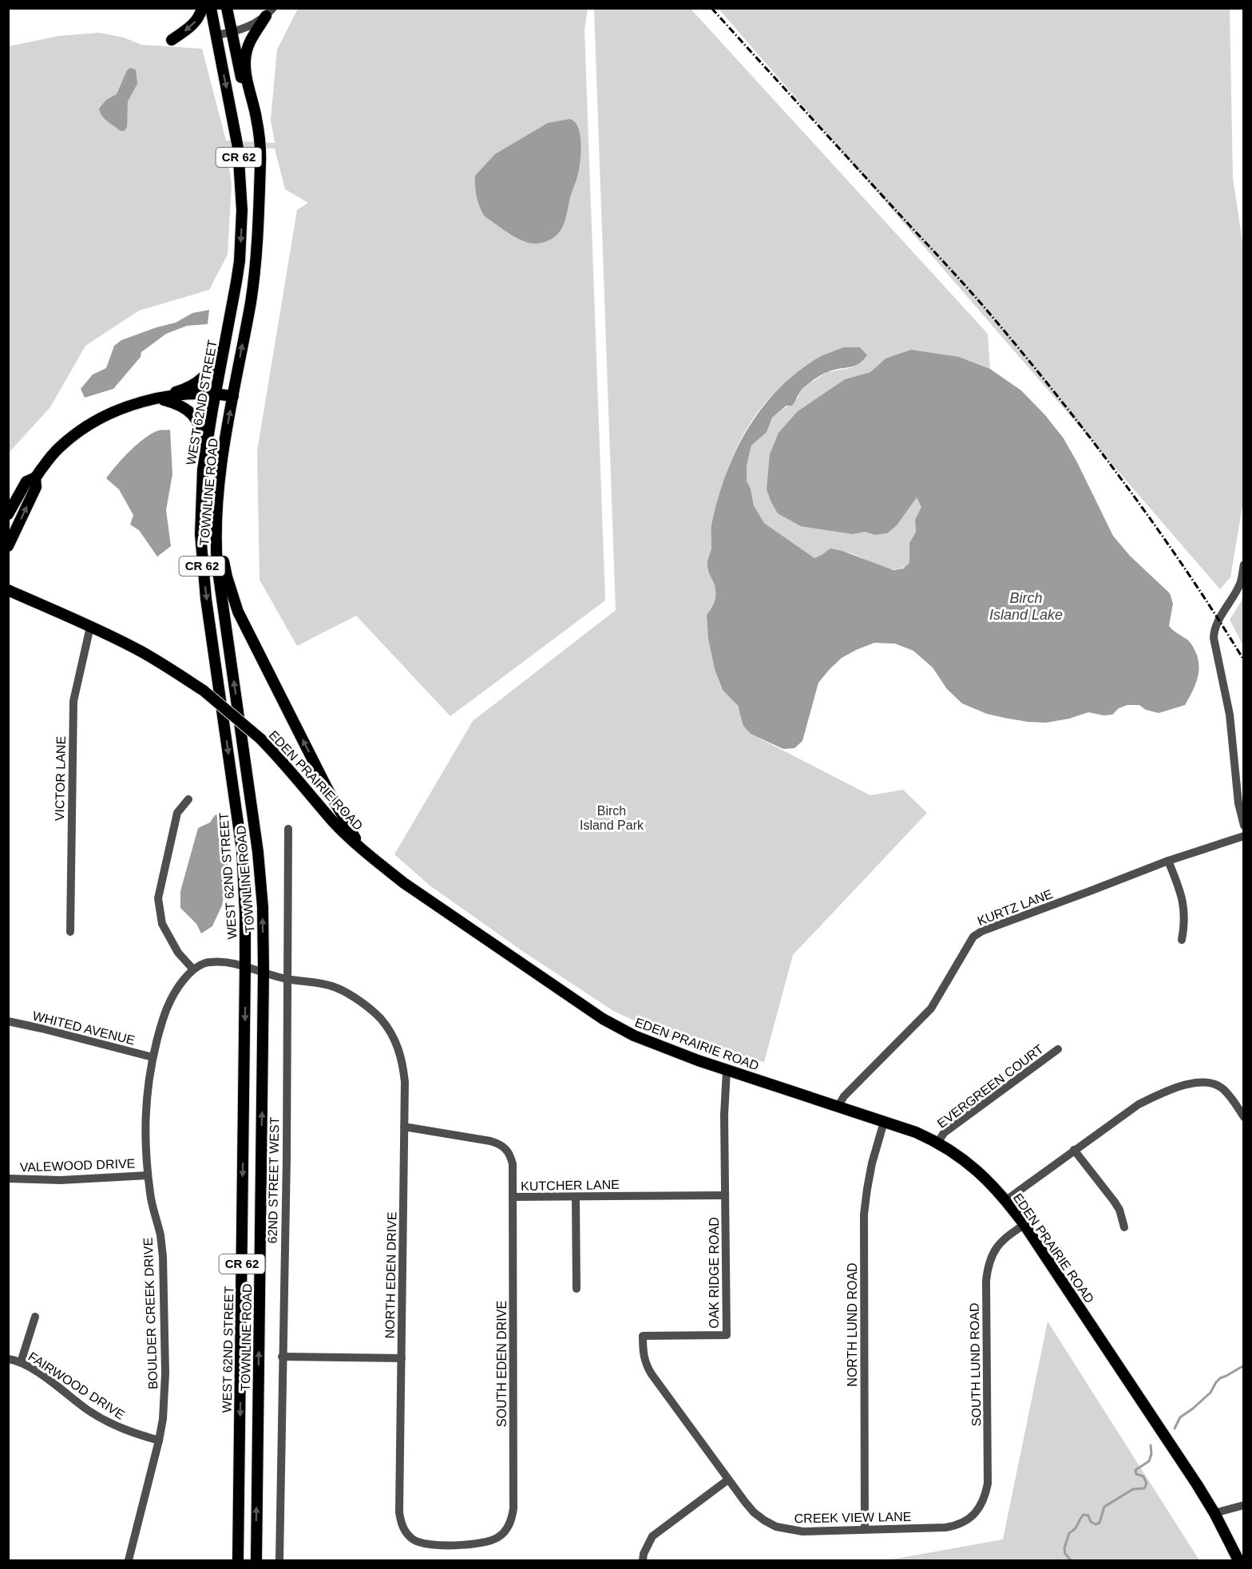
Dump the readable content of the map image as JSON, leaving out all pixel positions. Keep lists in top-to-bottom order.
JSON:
{
  "streets": {
    "main road": [
      "CR 62",
      "WEST 62ND STREET",
      "TOWNLINE ROAD",
      "EDEN PRAIRIE ROAD"
    ],
    "street": [
      "VICTOR LANE",
      "KURTZ LANE",
      "WHITED AVENUE",
      "EVERGREEN COURT",
      "VALEWOOD DRIVE",
      "62ND STREET WEST",
      "KUTCHER LANE",
      "OAK RIDGE ROAD",
      "NORTH EDEN DRIVE",
      "BOULDER CREEK DRIVE",
      "NORTH LUND ROAD",
      "SOUTH EDEN DRIVE",
      "SOUTH LUND ROAD",
      "FAIRWOOD DRIVE",
      "CREEK VIEW LANE"
    ]
  },
  "crossings": [
    ["CR 62", "WEST 62ND STREET"],
    ["CR 62", "TOWNLINE ROAD"],
    ["VICTOR LANE", "EDEN PRAIRIE ROAD"],
    ["EDEN PRAIRIE ROAD", "KURTZ LANE"],
    ["EDEN PRAIRIE ROAD", "EVERGREEN COURT"],
    ["EDEN PRAIRIE ROAD", "OAK RIDGE ROAD"],
    ["EDEN PRAIRIE ROAD", "NORTH LUND ROAD"],
    ["EDEN PRAIRIE ROAD", "SOUTH LUND ROAD"],
    ["WHITED AVENUE", "BOULDER CREEK DRIVE"],
    ["VALEWOOD DRIVE", "BOULDER CREEK DRIVE"],
    ["62ND STREET WEST", "NORTH EDEN DRIVE"],
    ["KUTCHER LANE", "OAK RIDGE ROAD"],
    ["KUTCHER LANE", "NORTH EDEN DRIVE"],
    ["KUTCHER LANE", "SOUTH EDEN DRIVE"],
    ["OAK RIDGE ROAD", "CREEK VIEW LANE"],
    ["NORTH EDEN DRIVE", "SOUTH EDEN DRIVE"],
    ["BOULDER CREEK DRIVE", "FAIRWOOD DRIVE"],
    ["NORTH LUND ROAD", "CREEK VIEW LANE"],
    ["SOUTH LUND ROAD", "CREEK VIEW LANE"]
  ],
  "one_way": ["WEST 62ND STREET"],
  "water": ["Birch Island Lake"],
  "parks": ["Birch Island Park"]
}
